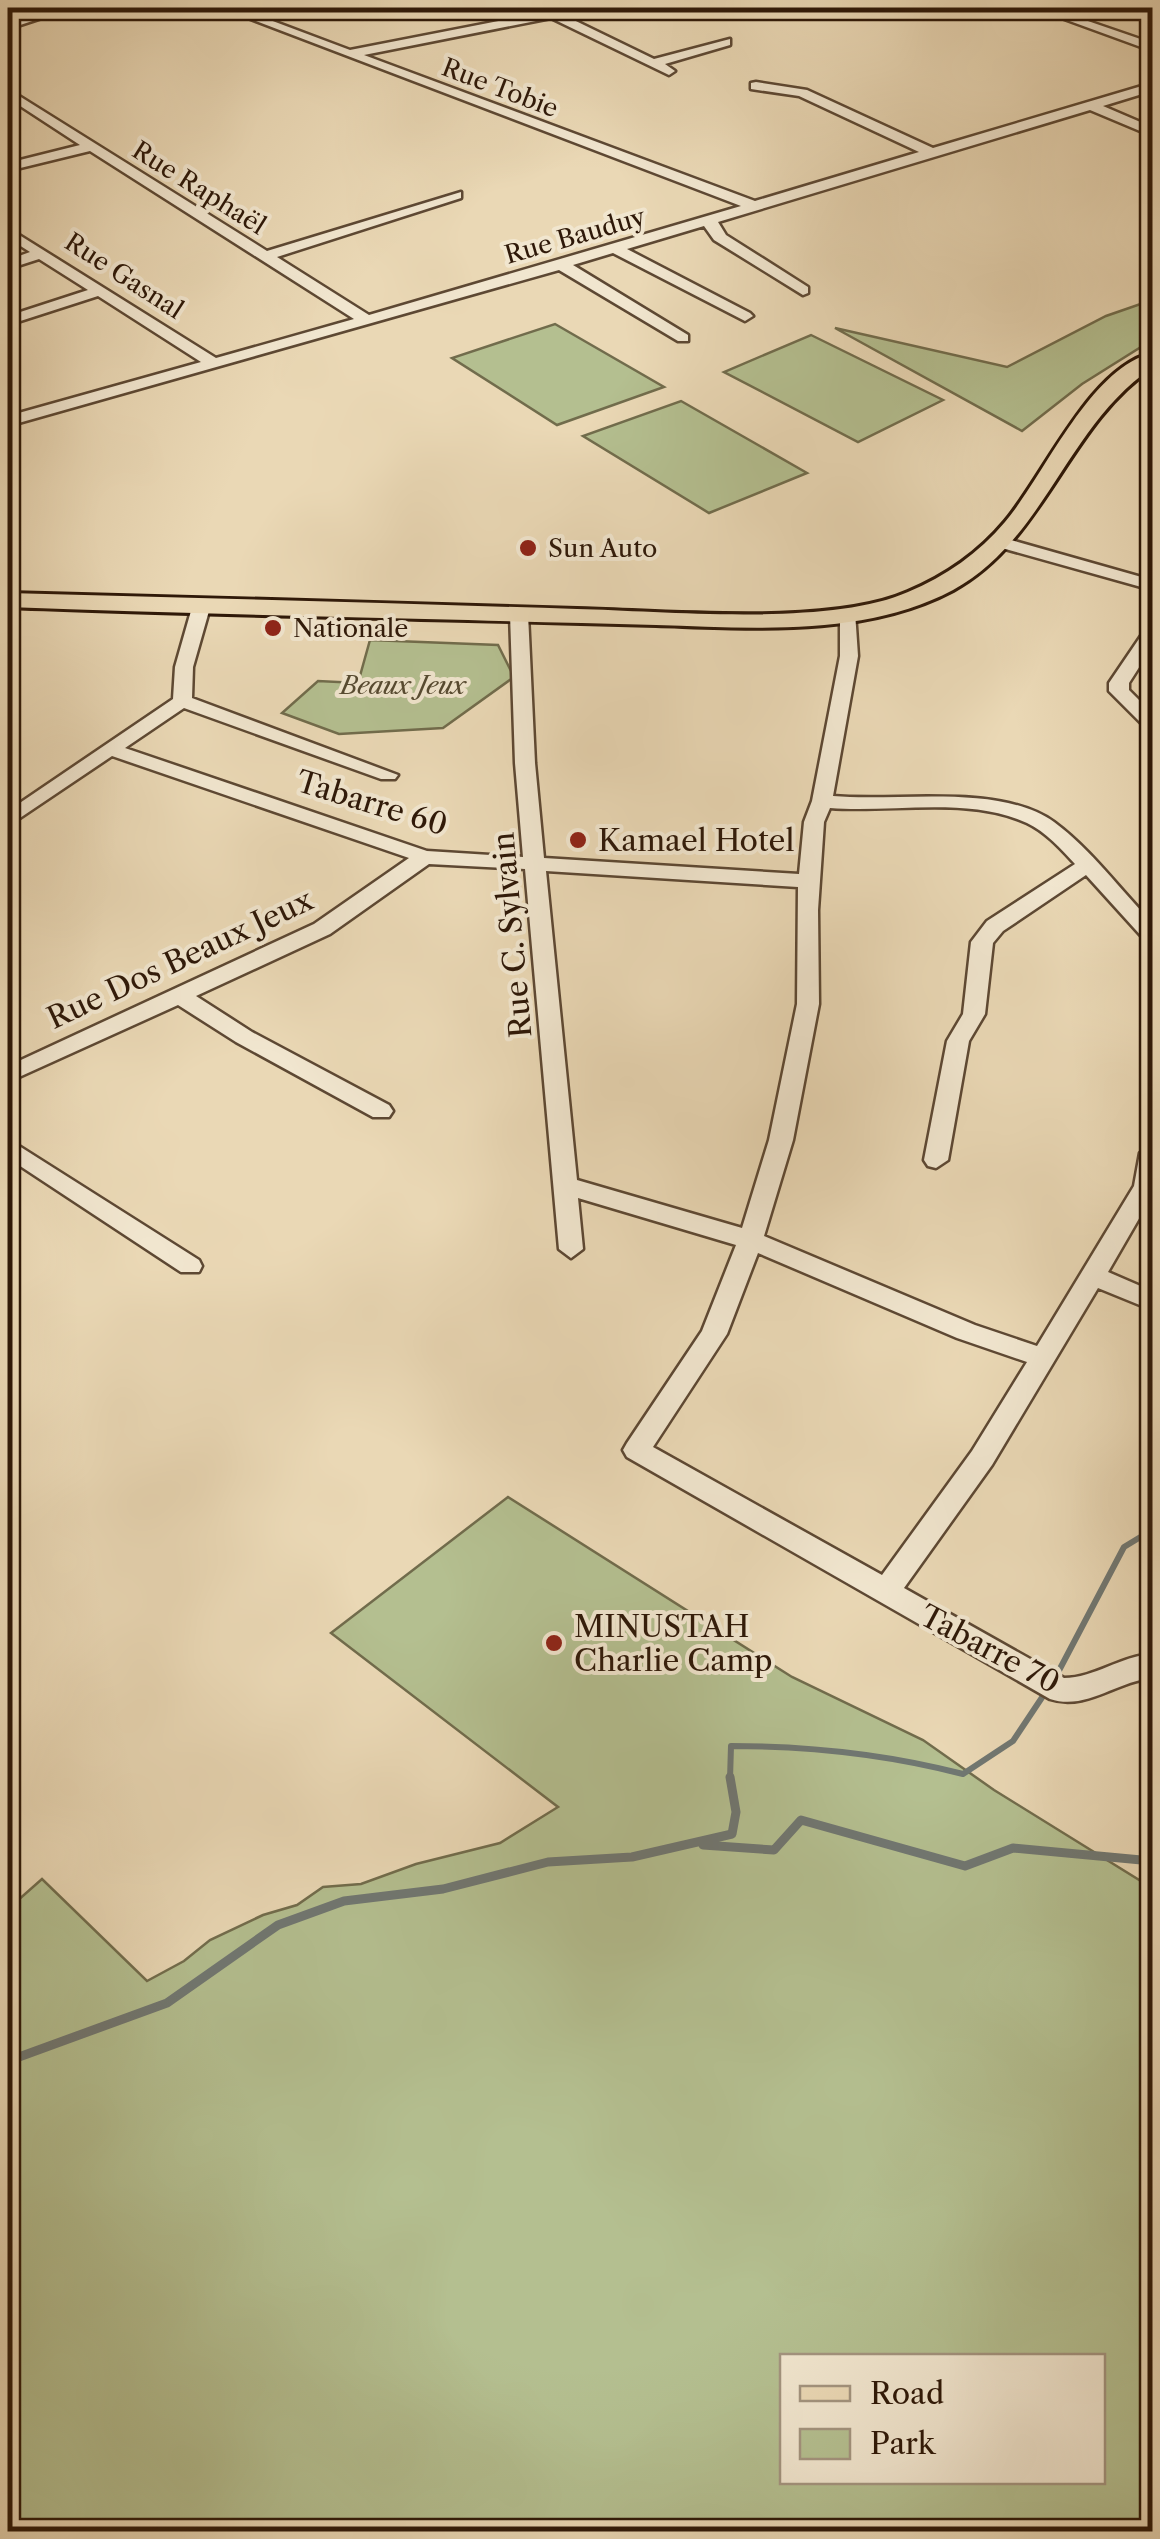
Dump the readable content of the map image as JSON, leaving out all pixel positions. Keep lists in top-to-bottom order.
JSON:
{
  "streets": {
    "street": [
      "Rue Tobie",
      "Rue Raphaël",
      "Rue Bauduy",
      "Rue Gasnal",
      "Tabarre 60",
      "Rue C. Sylvain",
      "Rue Dos Beaux Jeux",
      "Tabarre 70"
    ]
  },
  "crossings": [
    ["Rue Tobie", "Rue Bauduy"],
    ["Rue Raphaël", "Rue Bauduy"],
    ["Rue Bauduy", "Rue Gasnal"],
    ["Tabarre 60", "Rue C. Sylvain"],
    ["Tabarre 60", "Rue Dos Beaux Jeux"]
  ],
  "parks": ["Beaux Jeux"],
  "places": [
    "Sun Auto",
    "Nationale",
    "Kamael Hotel",
    "MINUSTAH Charlie Camp"
  ],
  "legend": ["Road", "Park"]
}
